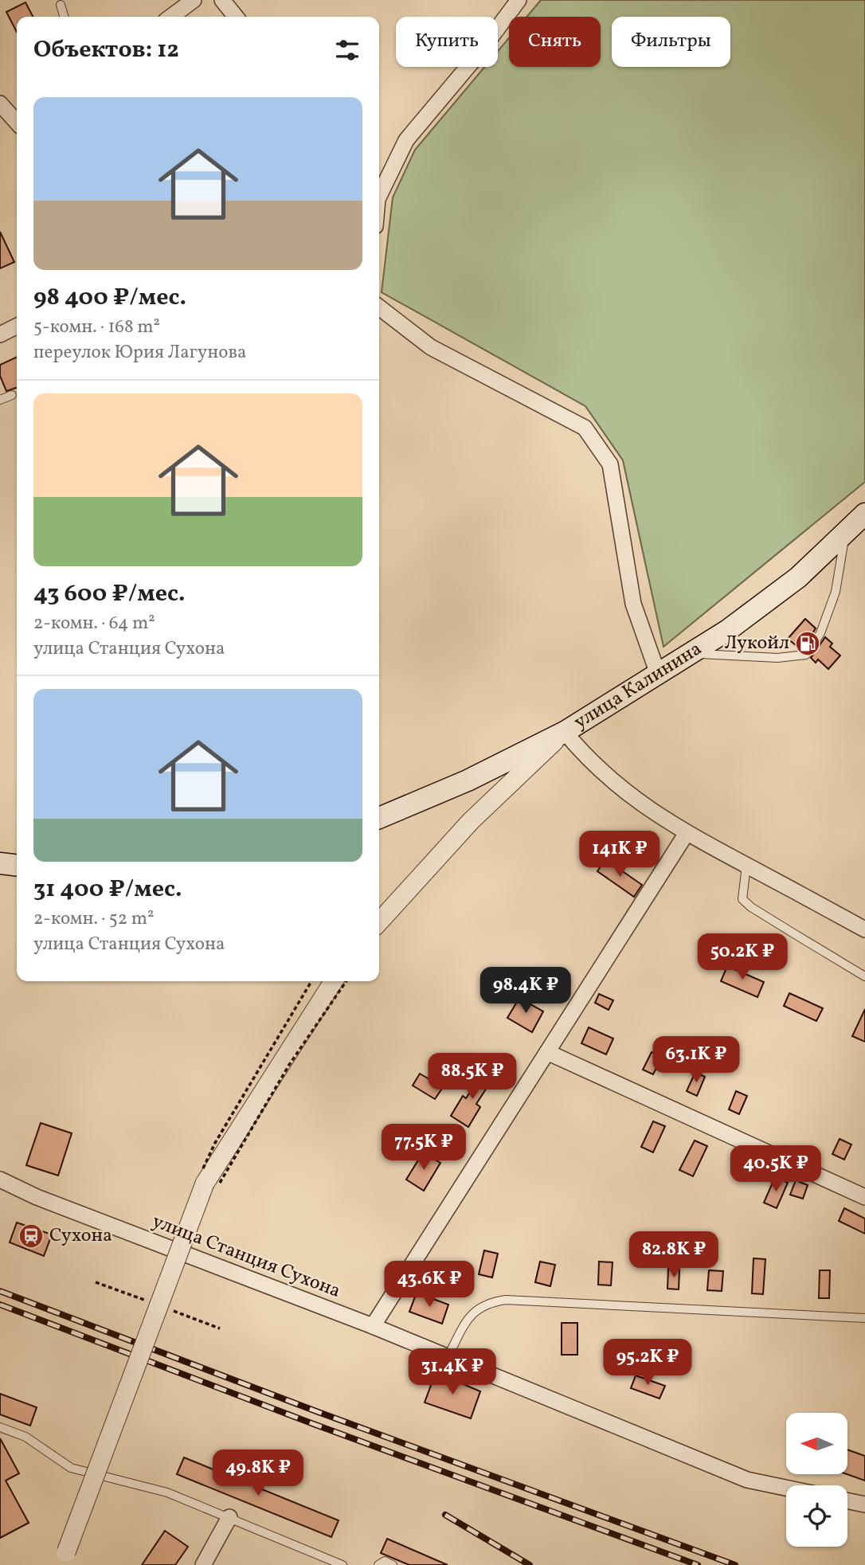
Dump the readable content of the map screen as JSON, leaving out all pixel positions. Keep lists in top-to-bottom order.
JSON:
{
  "streets": {
    "main road": ["улица Калинина"],
    "street": ["улица Станция Сухона"]
  },
  "places": {
    "fuel station": ["Лукойл"],
    "station": ["Сухона"]
  },
  "north": "left",
  "page": {
    "chip": ["Купить", "Снять", "Фильтры"],
    "heading": "Объектов: 12",
    "list": [
      {
        "name": "98 400 ₽/мес.",
        "note": "5-комн. · 168 m² · переулок Юрия Лагунова"
      },
      {
        "name": "43 600 ₽/мес.",
        "note": "2-комн. · 64 m² · улица Станция Сухона"
      },
      {
        "name": "31 400 ₽/мес.",
        "note": "2-комн. · 52 m² · улица Станция Сухона"
      }
    ],
    "price": [
      "141K ₽",
      "50.2K ₽",
      "98.4K ₽",
      "63.1K ₽",
      "88.5K ₽",
      "77.5K ₽",
      "40.5K ₽",
      "82.8K ₽",
      "43.6K ₽",
      "95.2K ₽",
      "31.4K ₽",
      "49.8K ₽"
    ]
  }
}
